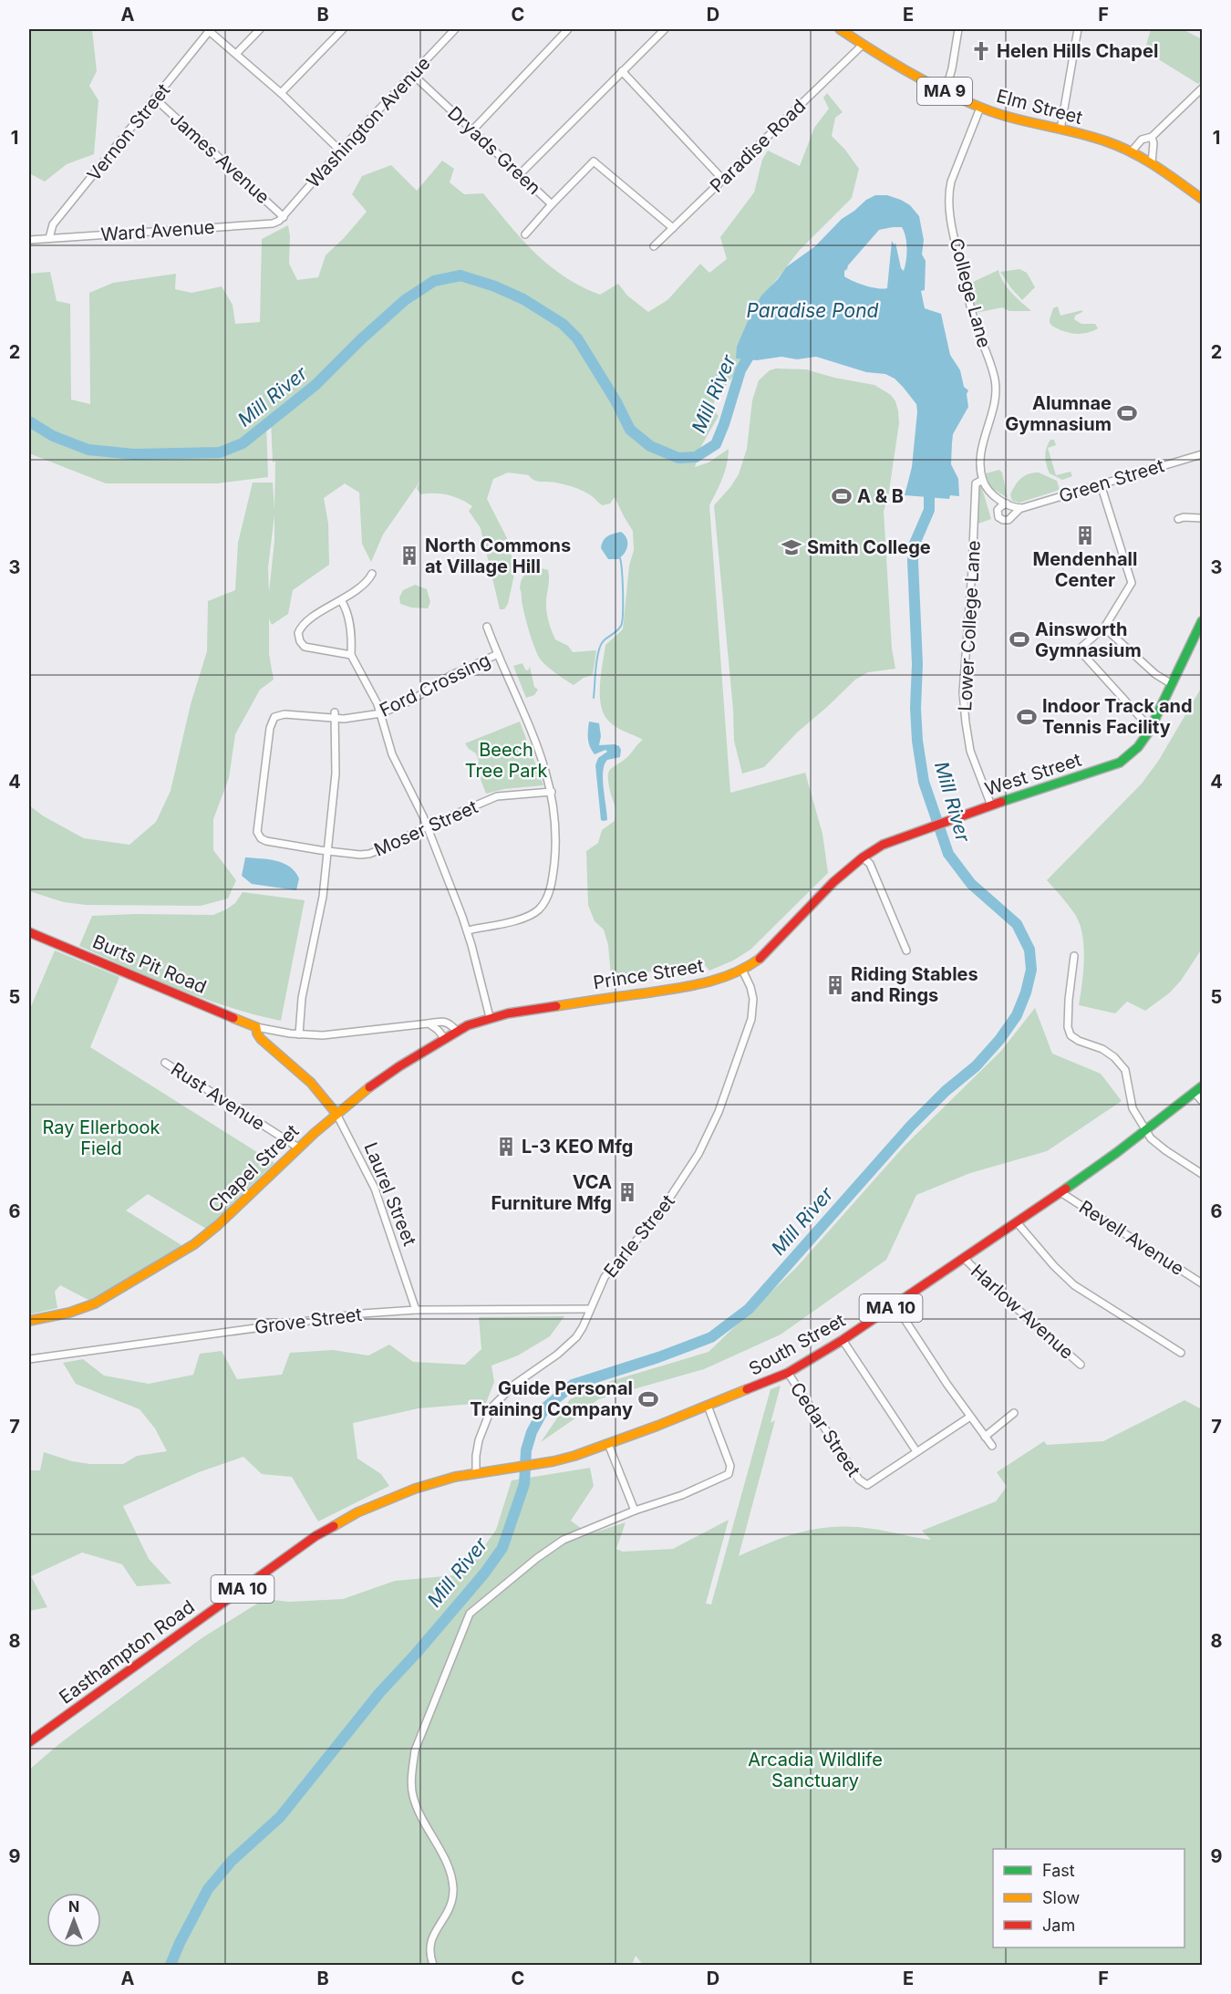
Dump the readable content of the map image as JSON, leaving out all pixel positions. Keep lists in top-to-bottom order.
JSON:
{
  "streets": {
    "main road": [
      "MA 9",
      "Elm Street",
      "West Street",
      "Burts Pit Road",
      "Prince Street",
      "Chapel Street",
      "Laurel Street",
      "MA 10",
      "South Street",
      "Easthampton Road"
    ],
    "street": [
      "Washington Avenue",
      "Vernon Street",
      "Paradise Road",
      "Dryads Green",
      "James Avenue",
      "Ward Avenue",
      "College Lane",
      "Green Street",
      "Lower College Lane",
      "Ford Crossing",
      "Moser Street",
      "Rust Avenue",
      "Earle Street",
      "Revell Avenue",
      "Harlow Avenue",
      "Grove Street",
      "Cedar Street"
    ]
  },
  "crossings": [
    ["Elm Street", "Paradise Road"],
    ["Elm Street", "College Lane"],
    ["Washington Avenue", "Dryads Green"],
    ["Washington Avenue", "James Avenue"],
    ["Washington Avenue", "Ward Avenue"],
    ["Vernon Street", "James Avenue"],
    ["Vernon Street", "Ward Avenue"],
    ["Paradise Road", "Dryads Green"],
    ["James Avenue", "Ward Avenue"],
    ["College Lane", "Lower College Lane"],
    ["Lower College Lane", "West Street"],
    ["Ford Crossing", "Moser Street"],
    ["West Street", "Prince Street"],
    ["Burts Pit Road", "Laurel Street"],
    ["Prince Street", "Chapel Street"],
    ["Prince Street", "Earle Street"],
    ["Rust Avenue", "Chapel Street"],
    ["Chapel Street", "Laurel Street"],
    ["Laurel Street", "Grove Street"],
    ["Earle Street", "Grove Street"],
    ["Earle Street", "South Street"],
    ["Earle Street", "Easthampton Road"],
    ["Revell Avenue", "South Street"],
    ["Harlow Avenue", "South Street"],
    ["South Street", "Cedar Street"],
    ["South Street", "Easthampton Road"]
  ],
  "water": ["Paradise Pond", "Mill River"],
  "parks": ["Beech Tree Park", "Ray Ellerbook Field", "Arcadia Wildlife Sanctuary"],
  "places": {
    "church": ["Helen Hills Chapel"],
    "sports": [
      "Alumnae Gymnasium",
      "A & B",
      "Ainsworth Gymnasium",
      "Indoor Track and Tennis Facility",
      "Guide Personal Training Company"
    ],
    "building": [
      "Mendenhall Center",
      "North Commons at Village Hill",
      "Riding Stables and Rings",
      "L-3 KEO Mfg",
      "VCA Furniture Mfg"
    ],
    "school or university": ["Smith College"]
  },
  "legend": ["Fast", "Slow", "Jam"],
  "north": "top",
  "grid": {
    "columns": [
      "A",
      "B",
      "C",
      "D",
      "E",
      "F"
    ],
    "rows": [
      "1",
      "2",
      "3",
      "4",
      "5",
      "6",
      "7",
      "8",
      "9"
    ]
  }
}
